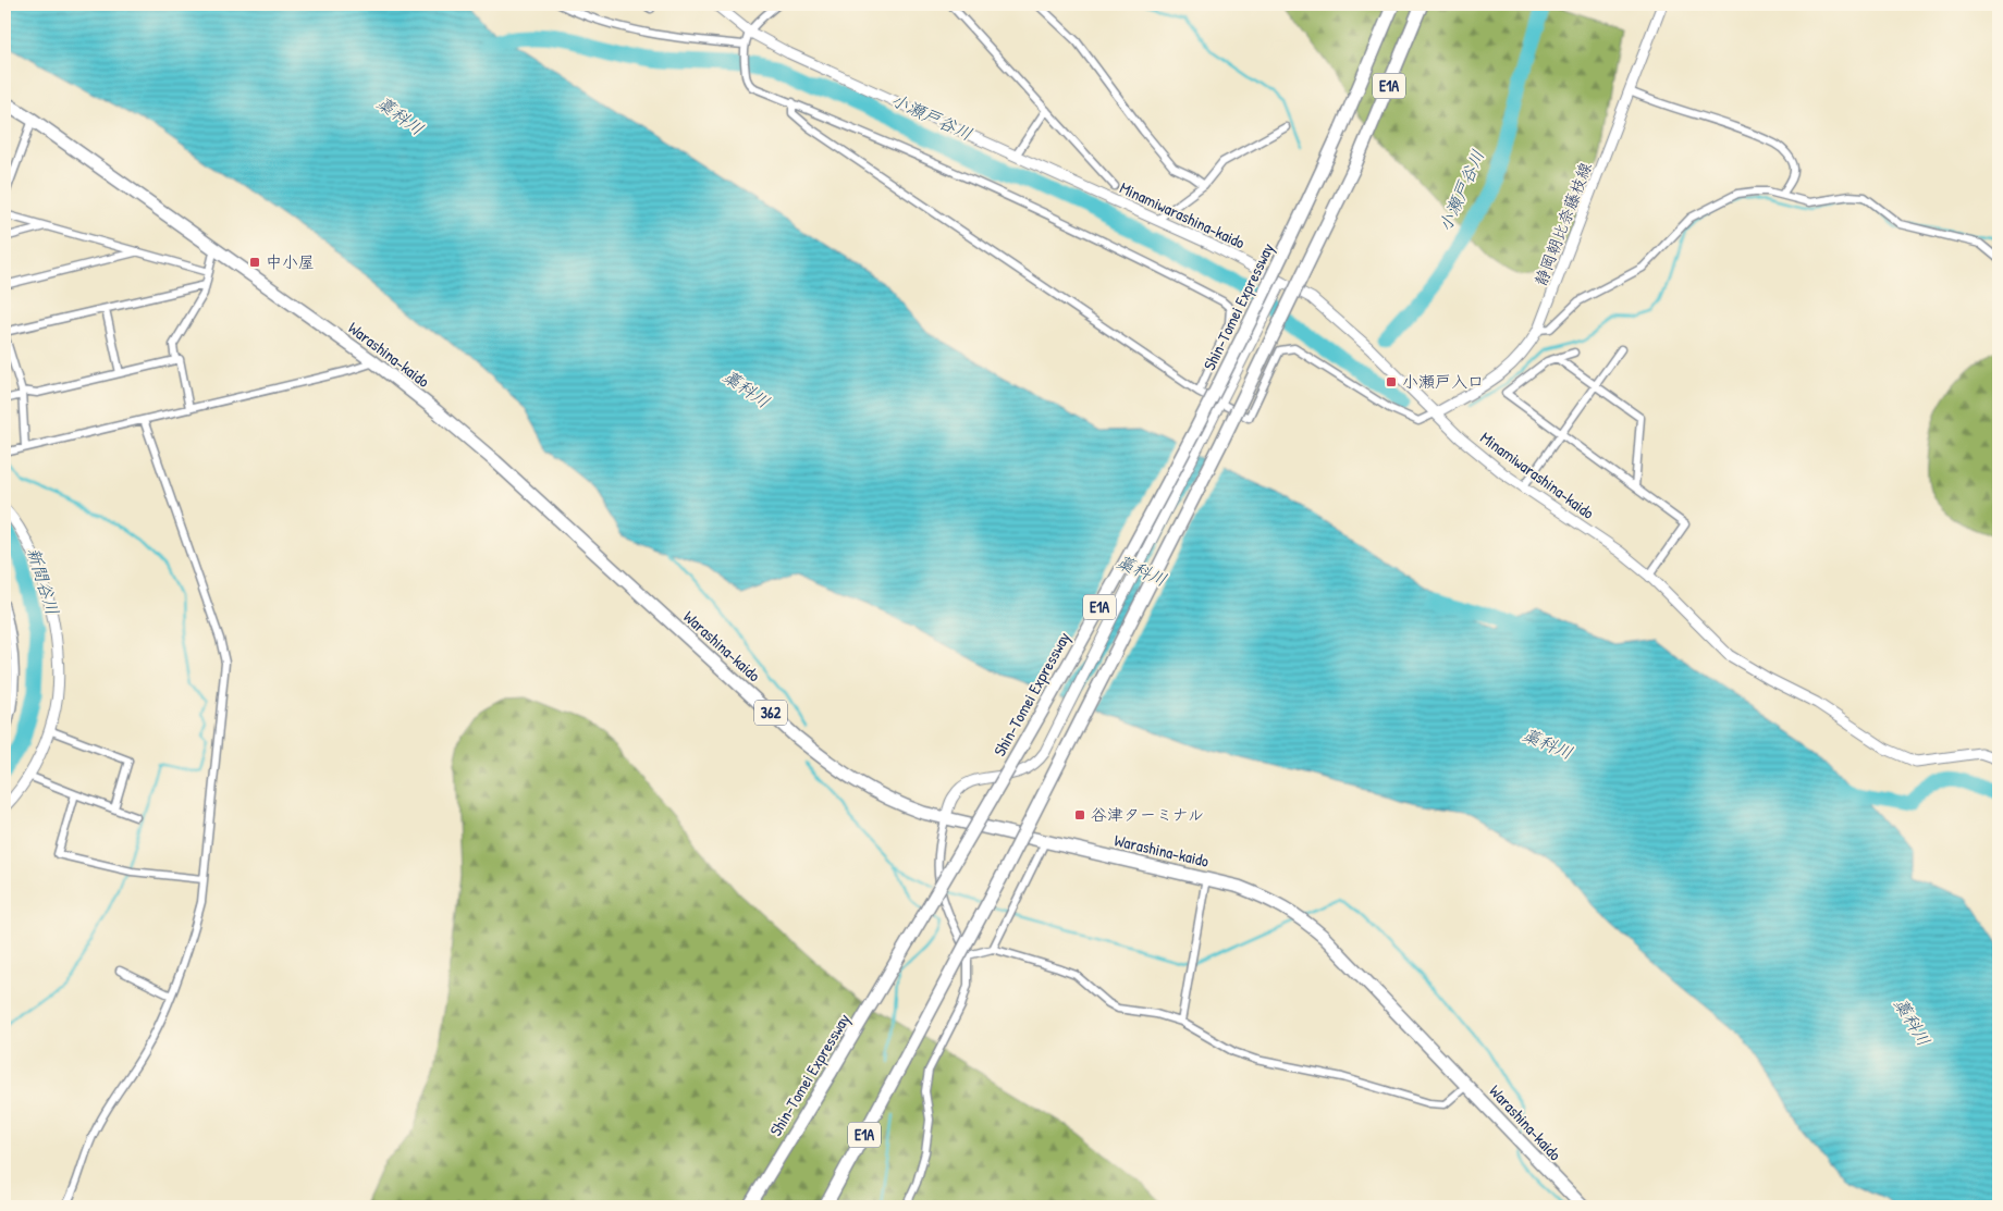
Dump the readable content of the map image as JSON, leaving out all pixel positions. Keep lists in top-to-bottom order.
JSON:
{
  "streets": {
    "highway": [
      "E1A",
      "Shin-Tomei Expressway",
      "Warashina-kaido",
      "362"
    ],
    "main road": ["Minamiwarashina-kaido", "静岡朝比奈藤枝線"]
  },
  "crossings": [
    ["Minamiwarashina-kaido", "静岡朝比奈藤枝線"]
  ],
  "water": ["藁科川", "小瀬戸谷川", "新間谷川"],
  "places": {
    "transit": ["中小屋", "小瀬戸入口", "谷津ターミナル"]
  }
}
